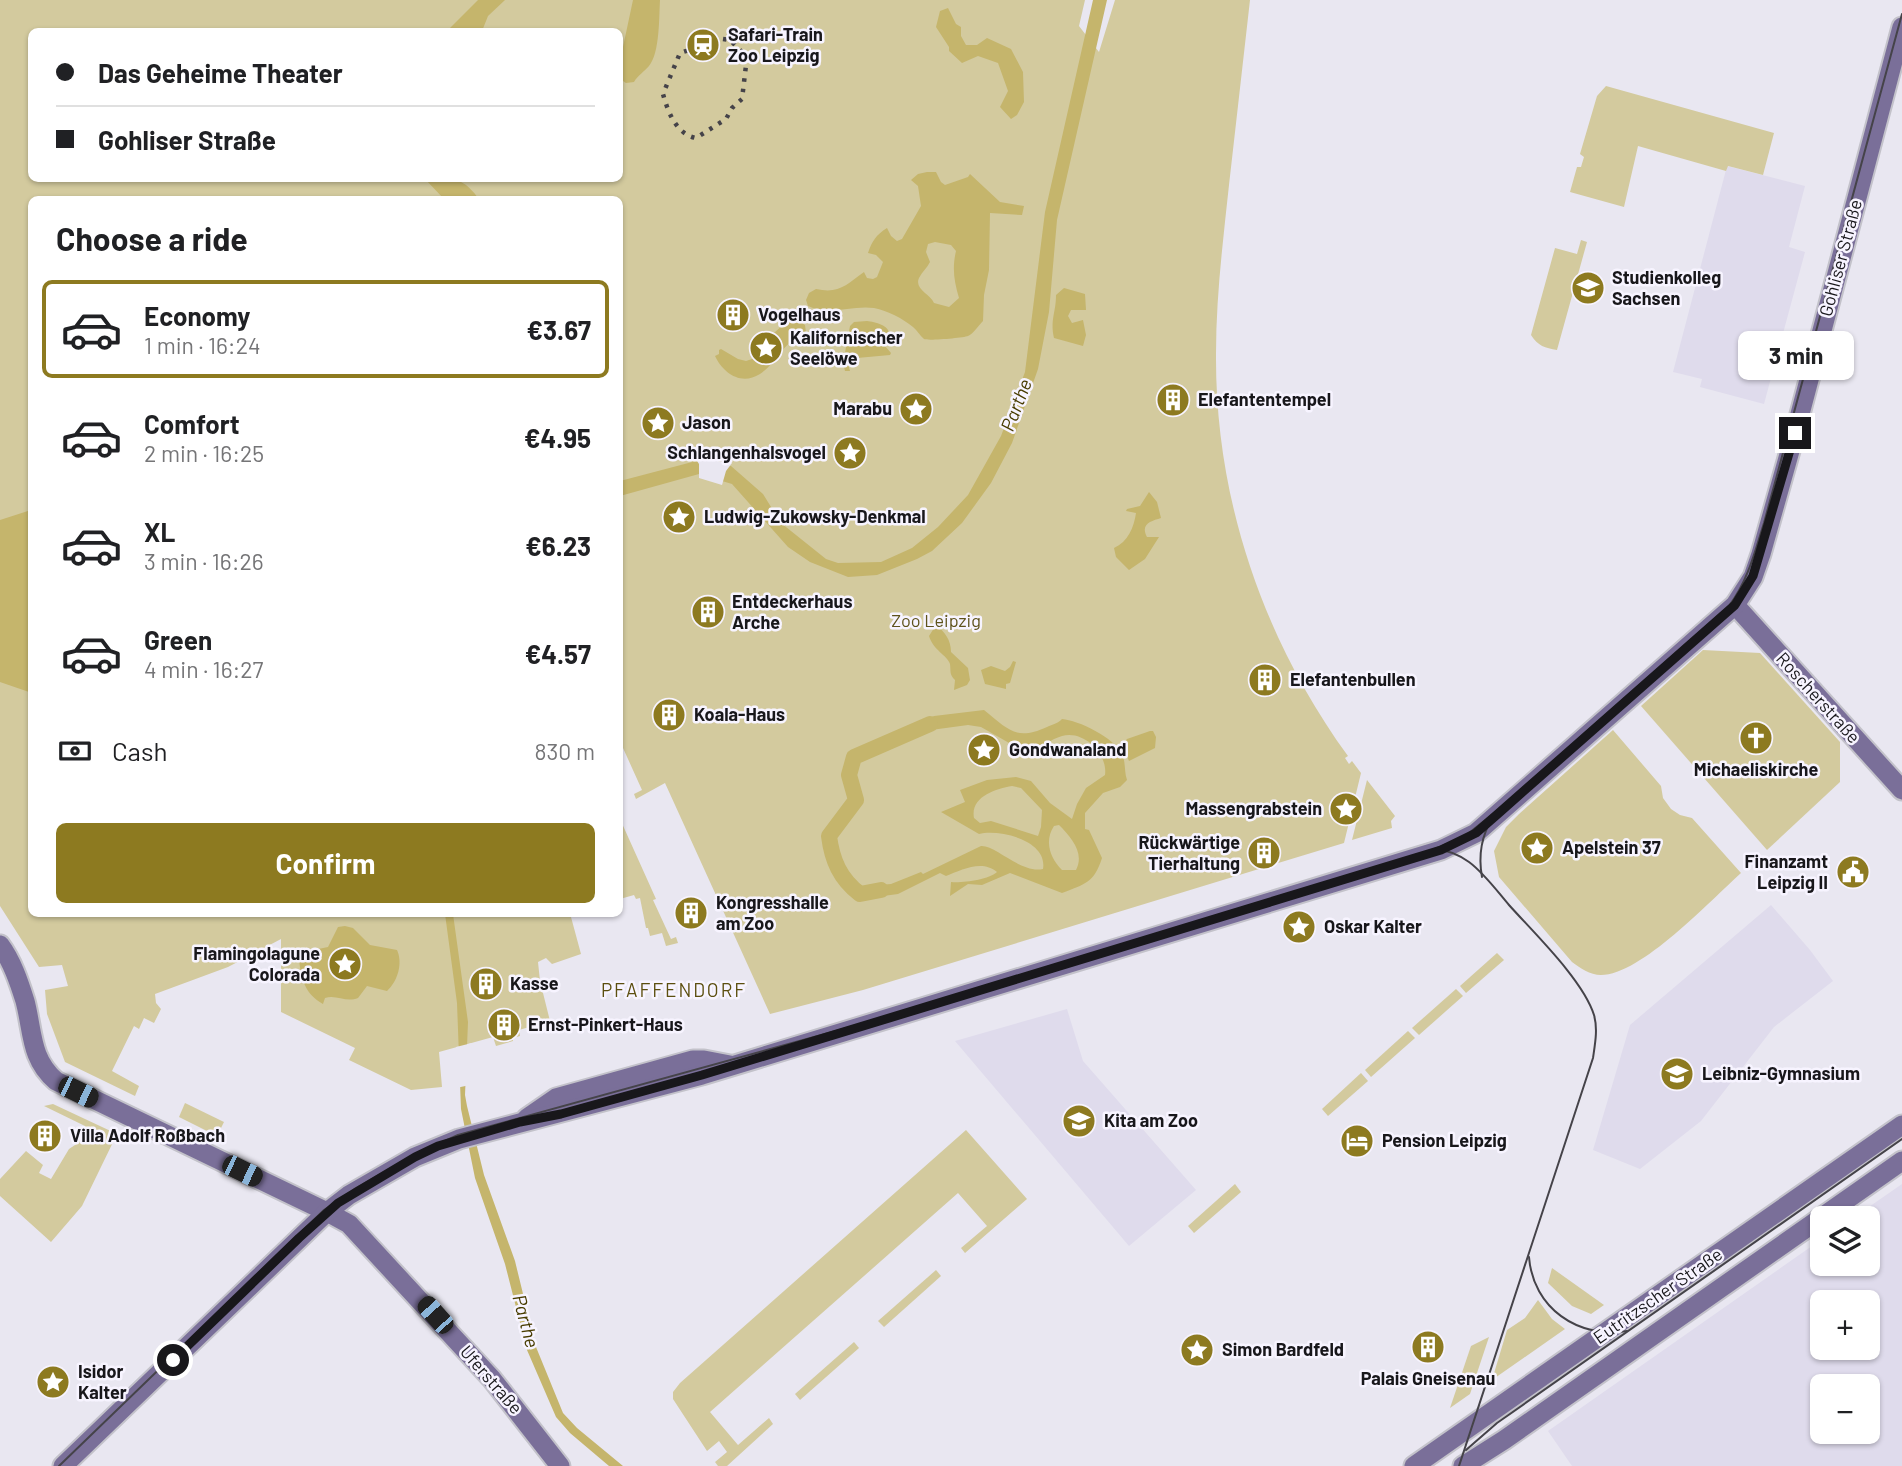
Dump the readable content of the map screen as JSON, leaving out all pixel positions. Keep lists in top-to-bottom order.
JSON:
{
  "streets": {
    "main road": [
      "Gohliser Straße",
      "Roscherstraße",
      "Eutritzscher Straße",
      "Uferstraße"
    ]
  },
  "crossings": [
    ["Gohliser Straße", "Roscherstraße"],
    ["Gohliser Straße", "Uferstraße"]
  ],
  "districts": ["PFAFFENDORF"],
  "water": ["Parthe"],
  "parks": ["Zoo Leipzig"],
  "places": {
    "station": ["Safari-Train Zoo Leipzig"],
    "school or university": ["Studienkolleg Sachsen", "Leibniz-Gymnasium", "Kita am Zoo"],
    "building": [
      "Vogelhaus",
      "Elefantentempel",
      "Entdeckerhaus Arche",
      "Elefantenbullen",
      "Koala-Haus",
      "Rückwärtige Tierhaltung",
      "Kongresshalle am Zoo",
      "Kasse",
      "Ernst-Pinkert-Haus",
      "Villa Adolf Roßbach",
      "Palais Gneisenau"
    ],
    "place": [
      "Kalifornischer Seelöwe",
      "Marabu",
      "Jason",
      "Schlangenhalsvogel",
      "Ludwig-Zukowsky-Denkmal",
      "Gondwanaland",
      "Massengrabstein",
      "Apelstein 37",
      "Oskar Kalter",
      "Flamingolagune Colorada",
      "Simon Bardfeld",
      "Isidor Kalter"
    ],
    "church": ["Michaeliskirche"],
    "public building": ["Finanzamt Leipzig II"],
    "hotel": ["Pension Leipzig"]
  },
  "page": {
    "banner": ["Das Geheime Theater", "Gohliser Straße"],
    "heading": "Choose a ride",
    "list": [
      {
        "name": "Economy",
        "note": "1 min · 16:24",
        "value": "€3.67"
      },
      {
        "name": "Comfort",
        "note": "2 min · 16:25",
        "value": "€4.95"
      },
      {
        "name": "XL",
        "note": "3 min · 16:26",
        "value": "€6.23"
      },
      {
        "name": "Green",
        "note": "4 min · 16:27",
        "value": "€4.57"
      }
    ],
    "bubble": "3 min",
    "pay": ["Cash", "830 m"],
    "buttons": "Confirm",
    "map_buttons": ["+", "−"]
  }
}
